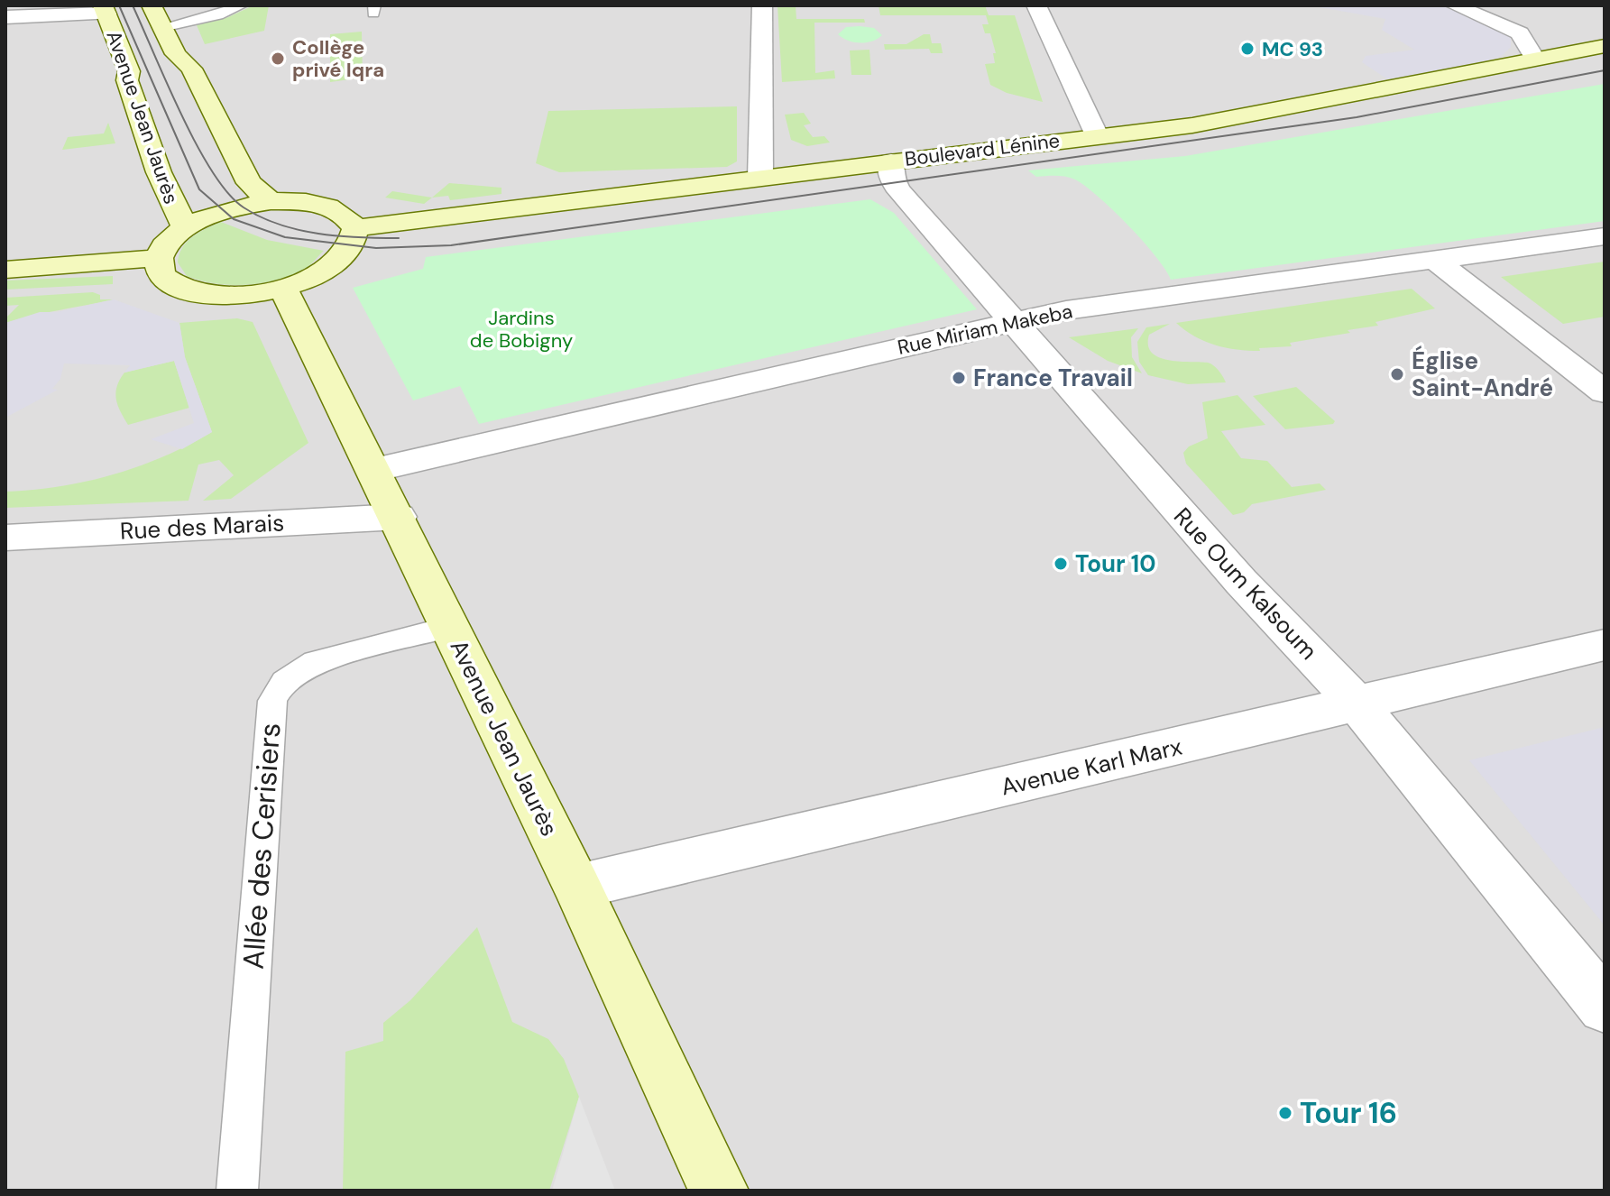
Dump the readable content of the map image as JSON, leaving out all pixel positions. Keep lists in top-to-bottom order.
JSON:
{
  "streets": {
    "street": [
      "Avenue Jean Jaurès",
      "Boulevard Lénine",
      "Rue Miriam Makeba",
      "Rue des Marais",
      "Rue Oum Kalsoum",
      "Avenue Karl Marx"
    ],
    "lane": ["Allée des Cerisiers"]
  },
  "crossings": [
    ["Avenue Jean Jaurès", "Rue Miriam Makeba"],
    ["Avenue Jean Jaurès", "Rue des Marais"],
    ["Avenue Jean Jaurès", "Avenue Karl Marx"],
    ["Avenue Jean Jaurès", "Allée des Cerisiers"],
    ["Boulevard Lénine", "Rue Oum Kalsoum"],
    ["Rue Miriam Makeba", "Rue Oum Kalsoum"],
    ["Rue Oum Kalsoum", "Avenue Karl Marx"]
  ],
  "parks": ["Jardins de Bobigny"],
  "places": [
    "MC 93",
    "Collège privé Iqra",
    "Église Saint-André",
    "France Travail",
    "Tour 10",
    "Tour 16"
  ]
}
